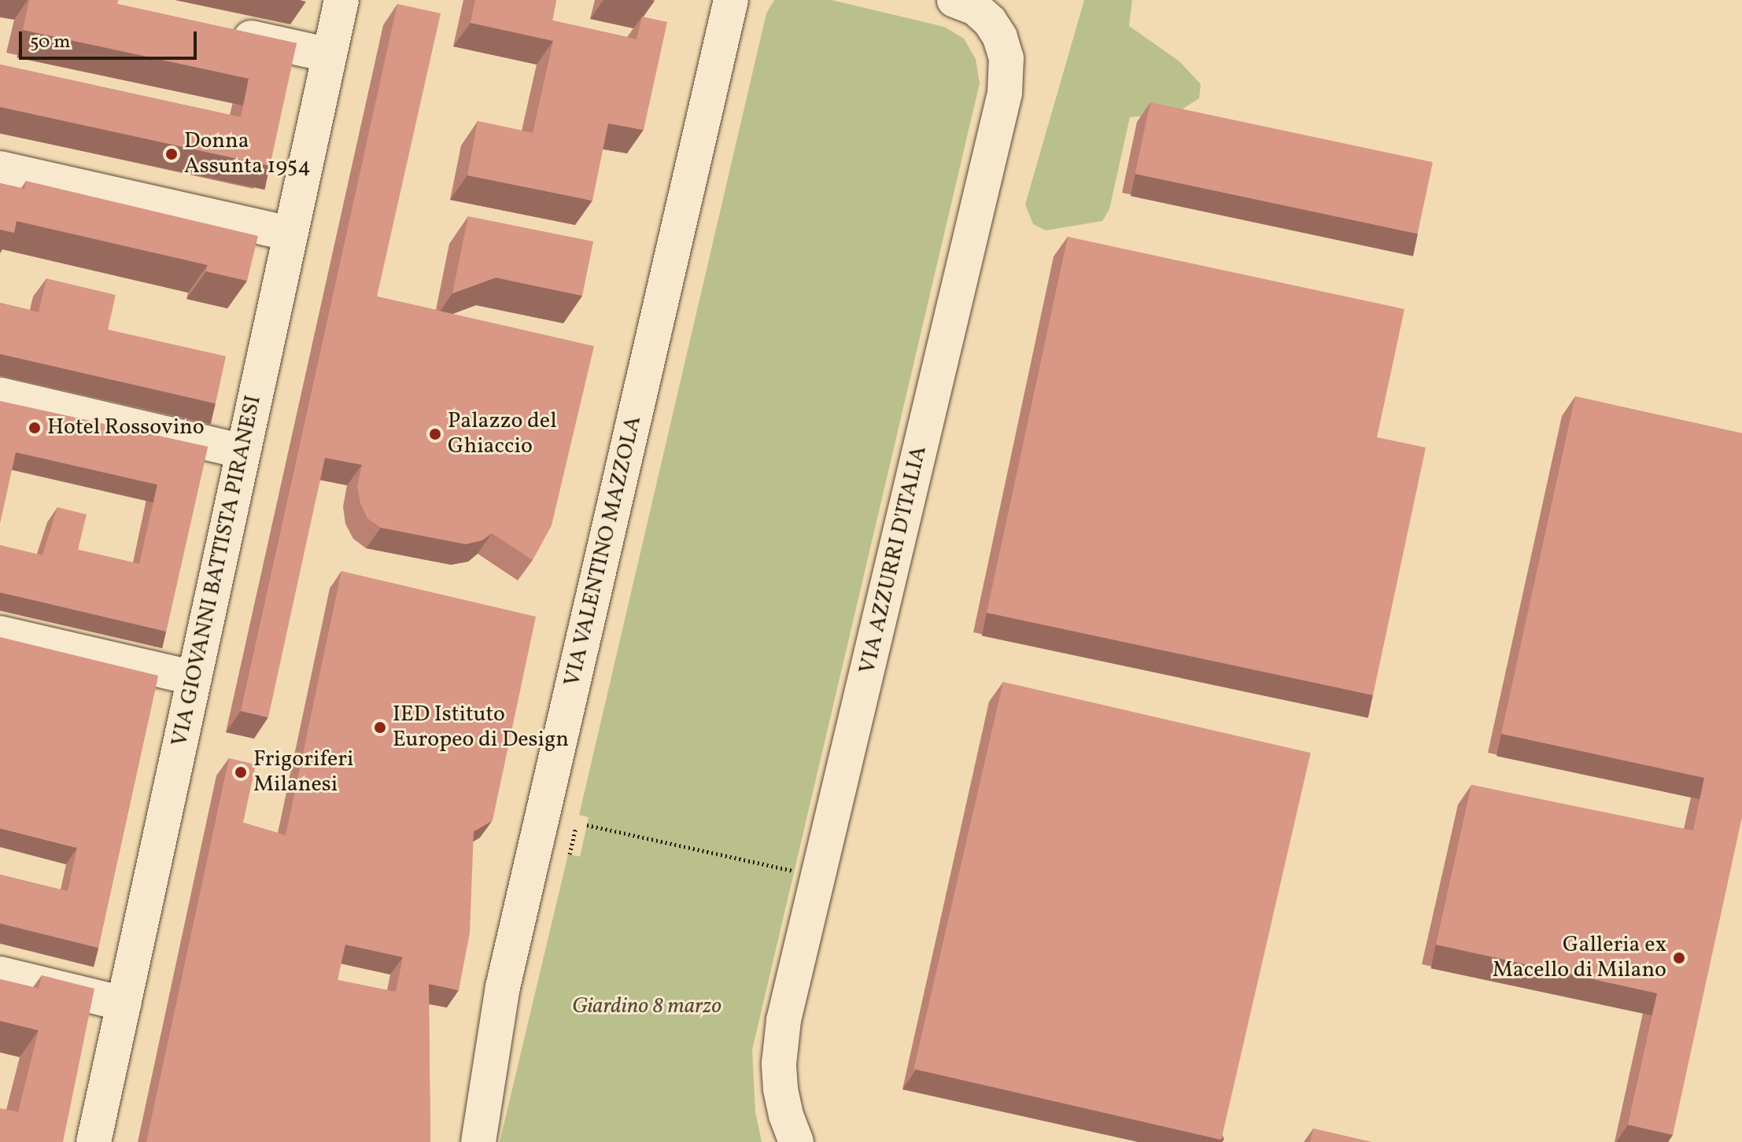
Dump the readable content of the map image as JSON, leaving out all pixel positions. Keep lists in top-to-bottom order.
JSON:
{
  "streets": {
    "street": ["VIA VALENTINO MAZZOLA", "VIA AZZURRI D'ITALIA", "VIA GIOVANNI BATTISTA PIRANESI"]
  },
  "parks": ["Giardino 8 marzo"],
  "places": [
    "Donna Assunta 1954",
    "Hotel Rossovino",
    "Palazzo del Ghiaccio",
    "IED Istituto Europeo di Design",
    "Frigoriferi Milanesi",
    "Galleria ex Macello di Milano"
  ],
  "scale_bar": "50 m"
}
